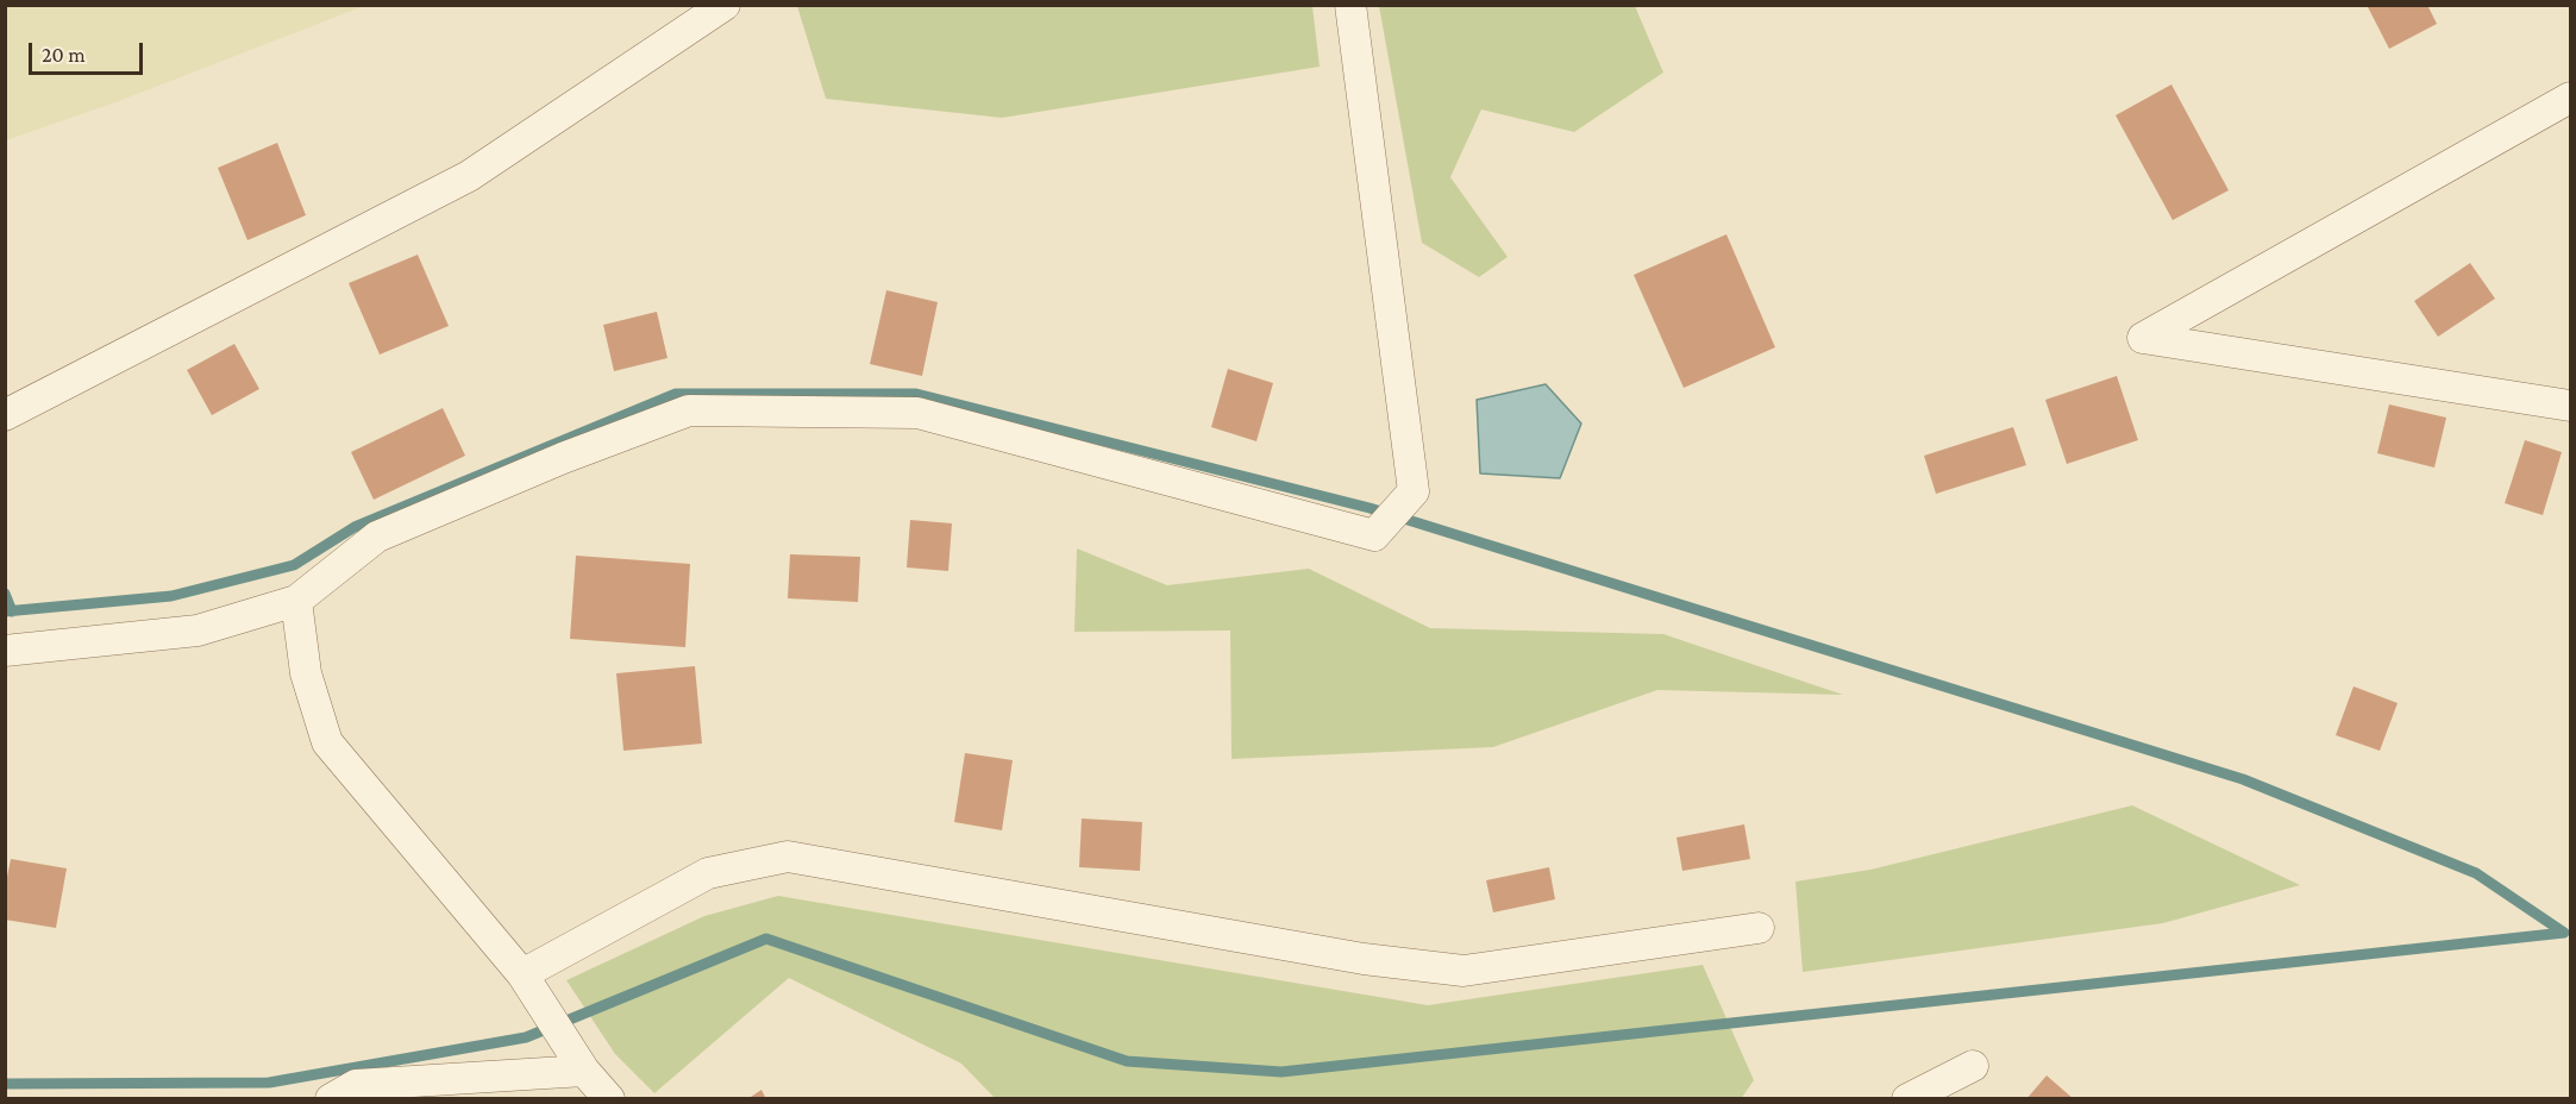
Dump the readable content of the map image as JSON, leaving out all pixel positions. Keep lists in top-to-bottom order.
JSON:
{
  "scale_bar": "20 m"
}
